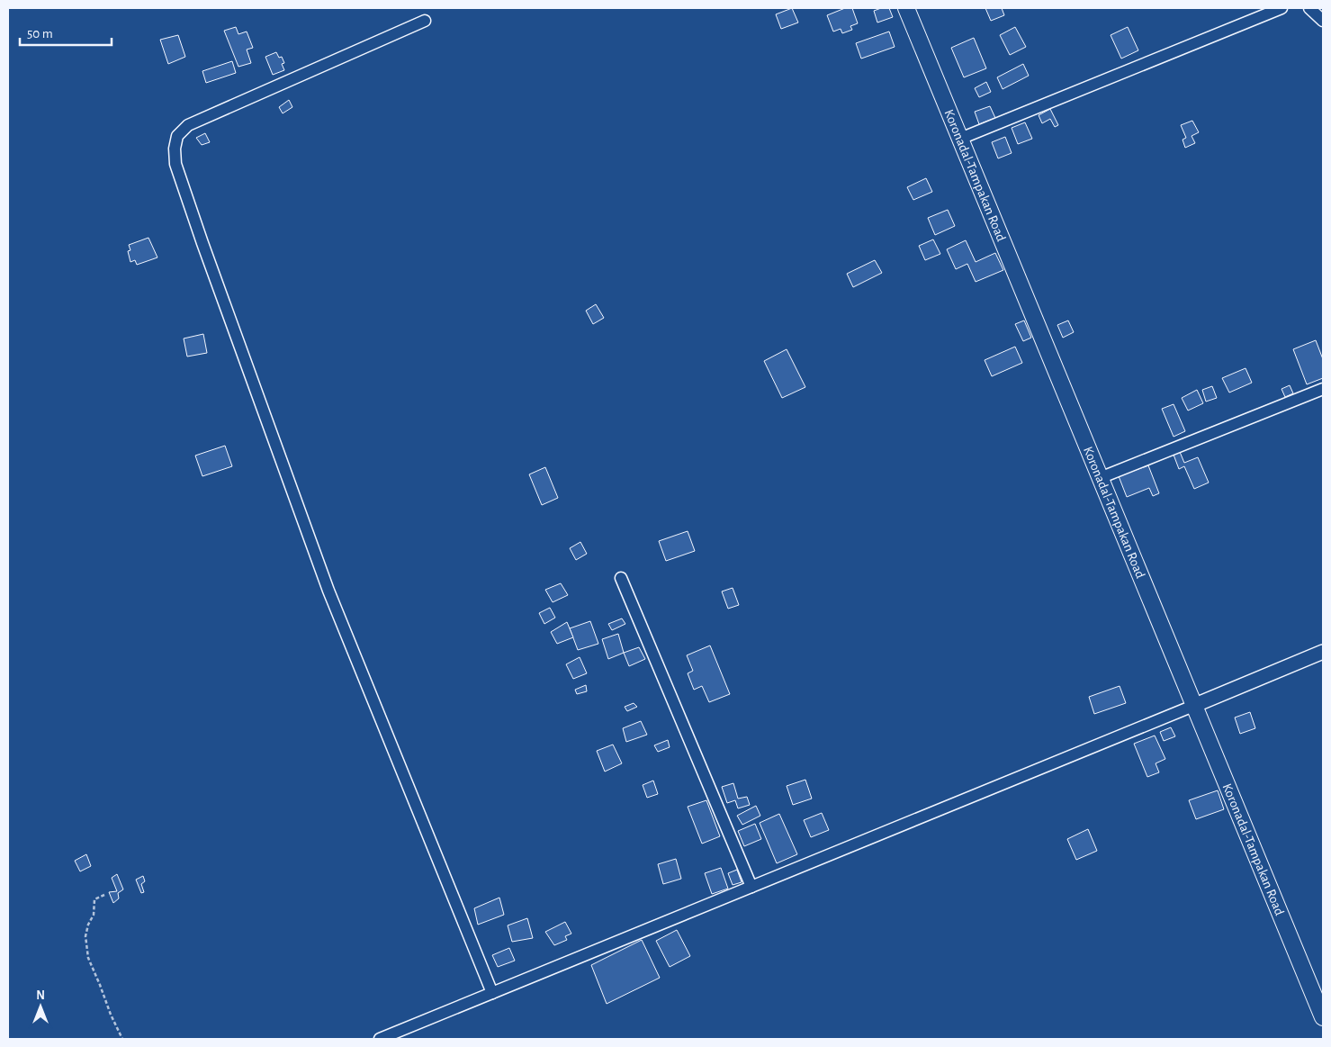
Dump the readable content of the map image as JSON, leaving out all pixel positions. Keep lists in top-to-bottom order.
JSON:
{
  "streets": {
    "main road": ["Koronadal-Tampakan Road"]
  },
  "scale_bar": "50 m",
  "north": "top"
}
